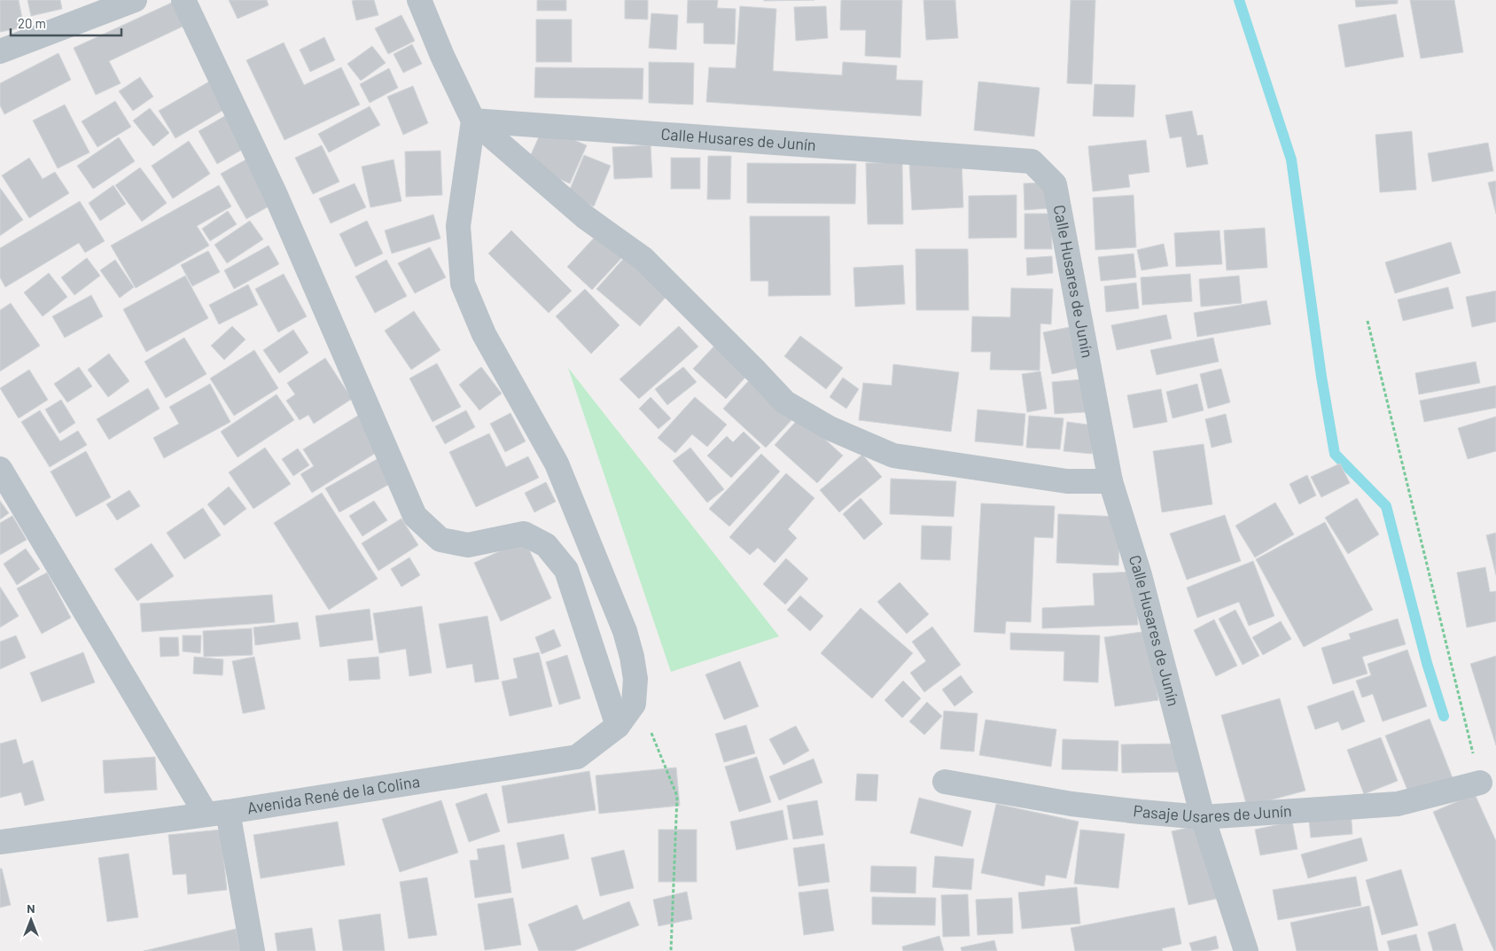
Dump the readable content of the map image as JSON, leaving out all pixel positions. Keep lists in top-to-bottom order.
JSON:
{
  "streets": {
    "street": ["Calle Husares de Junín", "Avenida René de la Colina", "Pasaje Usares de Junín"]
  },
  "crossings": [
    ["Calle Husares de Junín", "Pasaje Usares de Junín"]
  ],
  "scale_bar": "20 m",
  "north": "top"
}
